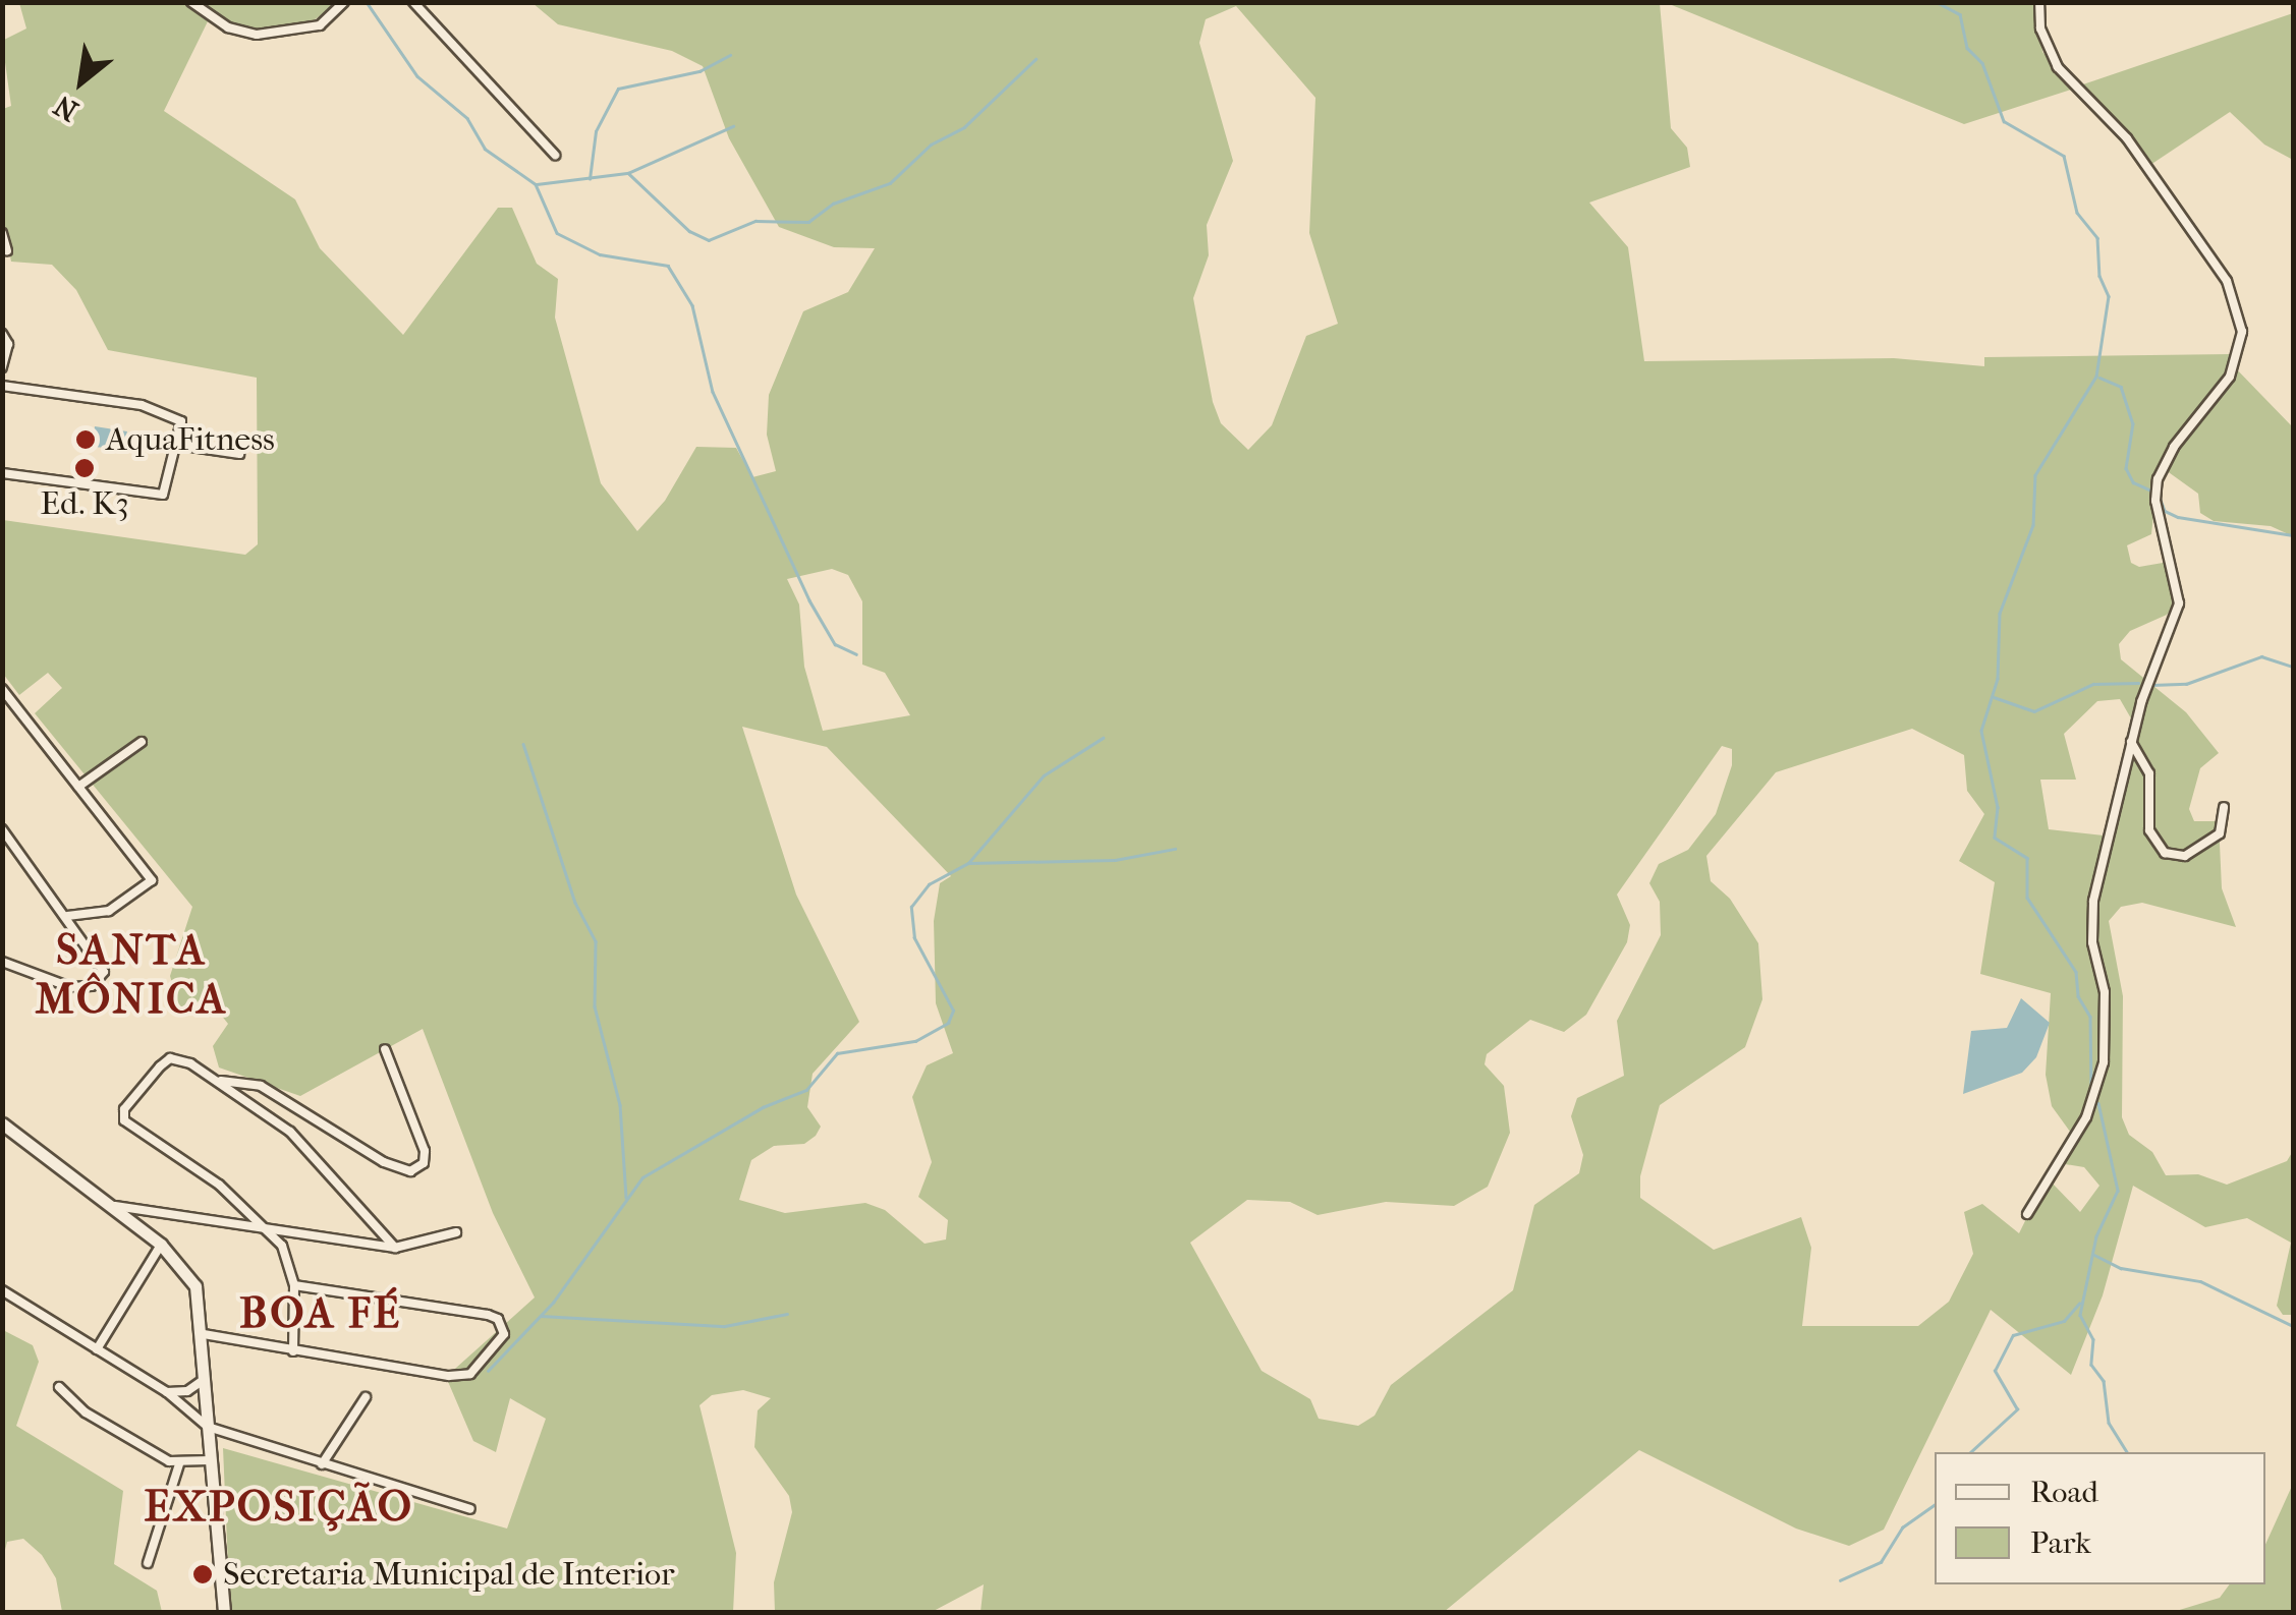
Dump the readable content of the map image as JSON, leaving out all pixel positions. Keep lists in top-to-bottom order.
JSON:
{
  "districts": ["SANTA MÔNICA", "BOA FÉ", "EXPOSIÇÃO"],
  "places": ["AquaFitness", "Ed. K3", "Secretaria Municipal de Interior"],
  "legend": ["Road", "Park"],
  "north": "bottom left"
}
